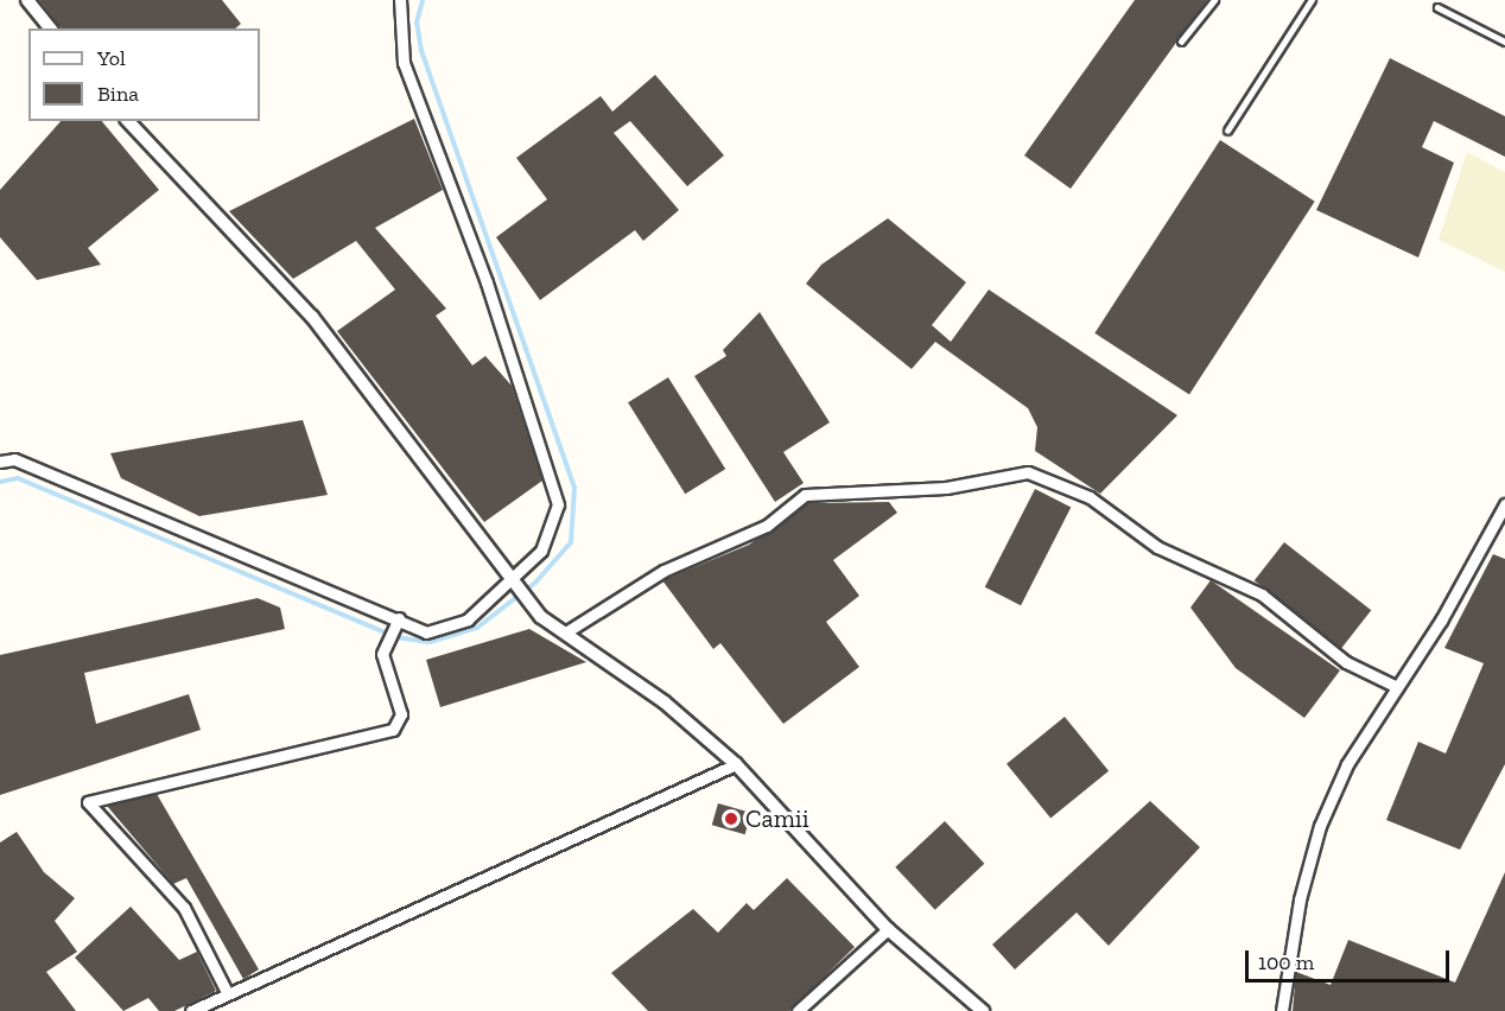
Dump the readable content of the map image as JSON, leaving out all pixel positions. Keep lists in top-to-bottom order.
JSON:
{
  "places": ["Camii"],
  "legend": ["Yol", "Bina"],
  "scale_bar": "100 m"
}
